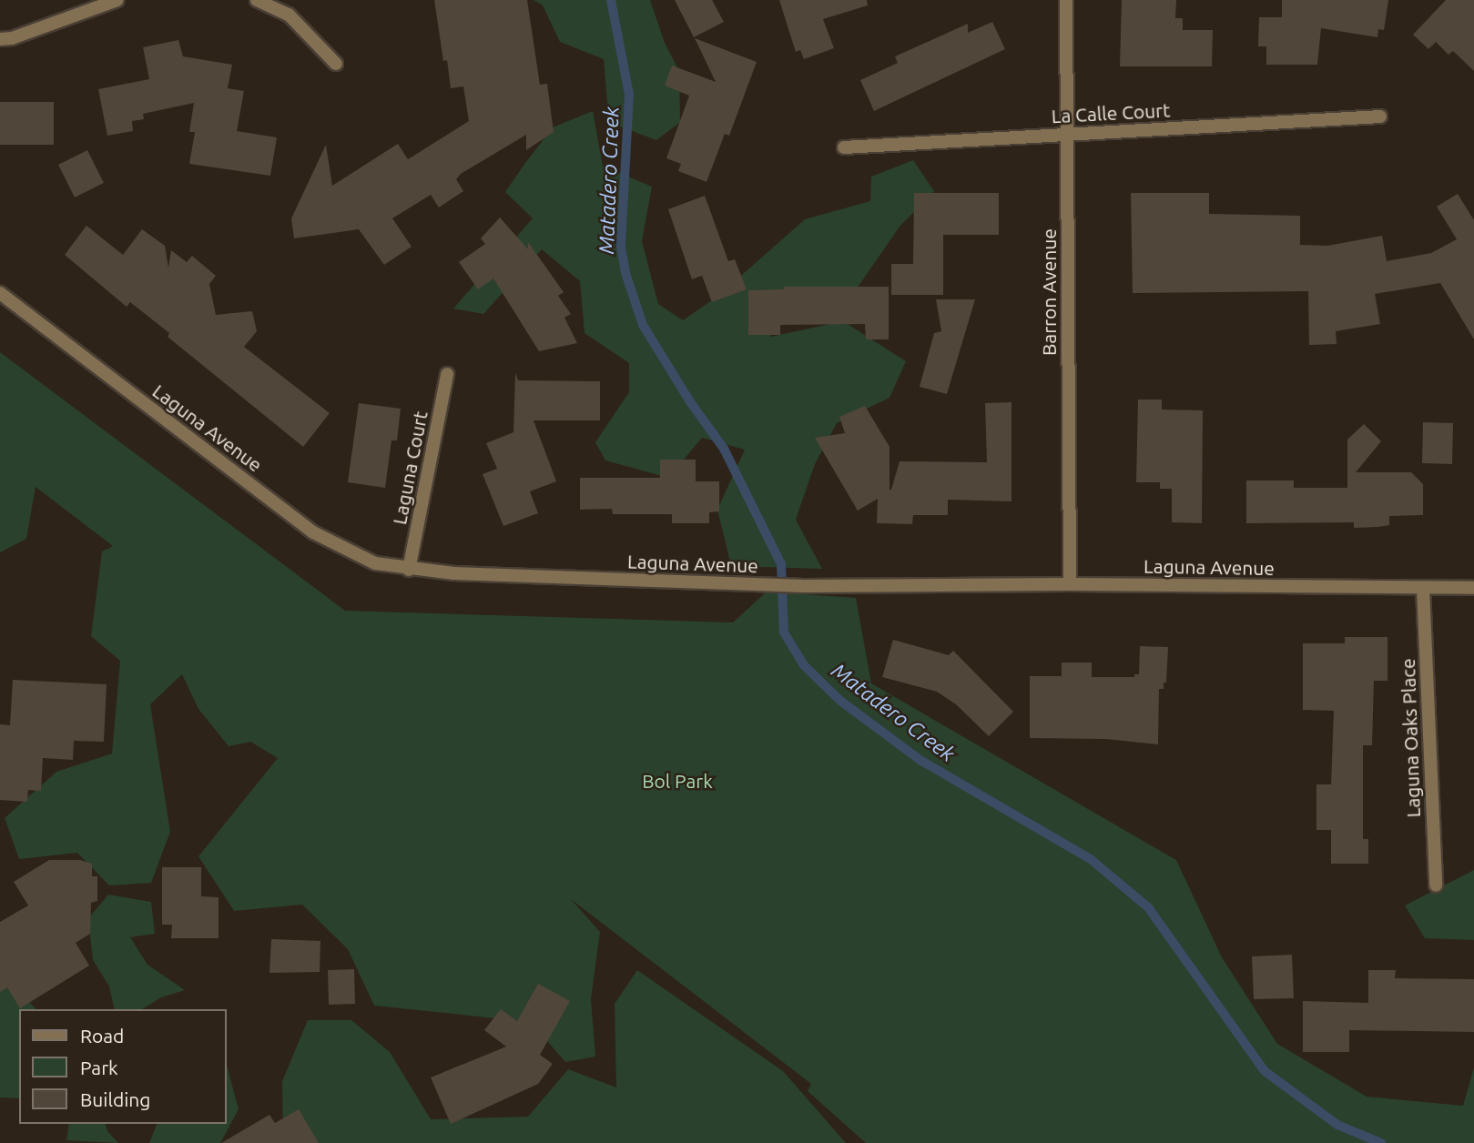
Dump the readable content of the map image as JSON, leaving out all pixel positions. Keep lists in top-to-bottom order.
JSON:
{
  "streets": {
    "street": [
      "La Calle Court",
      "Barron Avenue",
      "Laguna Avenue",
      "Laguna Court",
      "Laguna Oaks Place"
    ]
  },
  "crossings": [
    ["La Calle Court", "Barron Avenue"],
    ["Barron Avenue", "Laguna Avenue"],
    ["Laguna Avenue", "Laguna Court"],
    ["Laguna Avenue", "Laguna Oaks Place"]
  ],
  "water": ["Matadero Creek"],
  "parks": ["Bol Park"],
  "legend": ["Road", "Park", "Building"]
}
